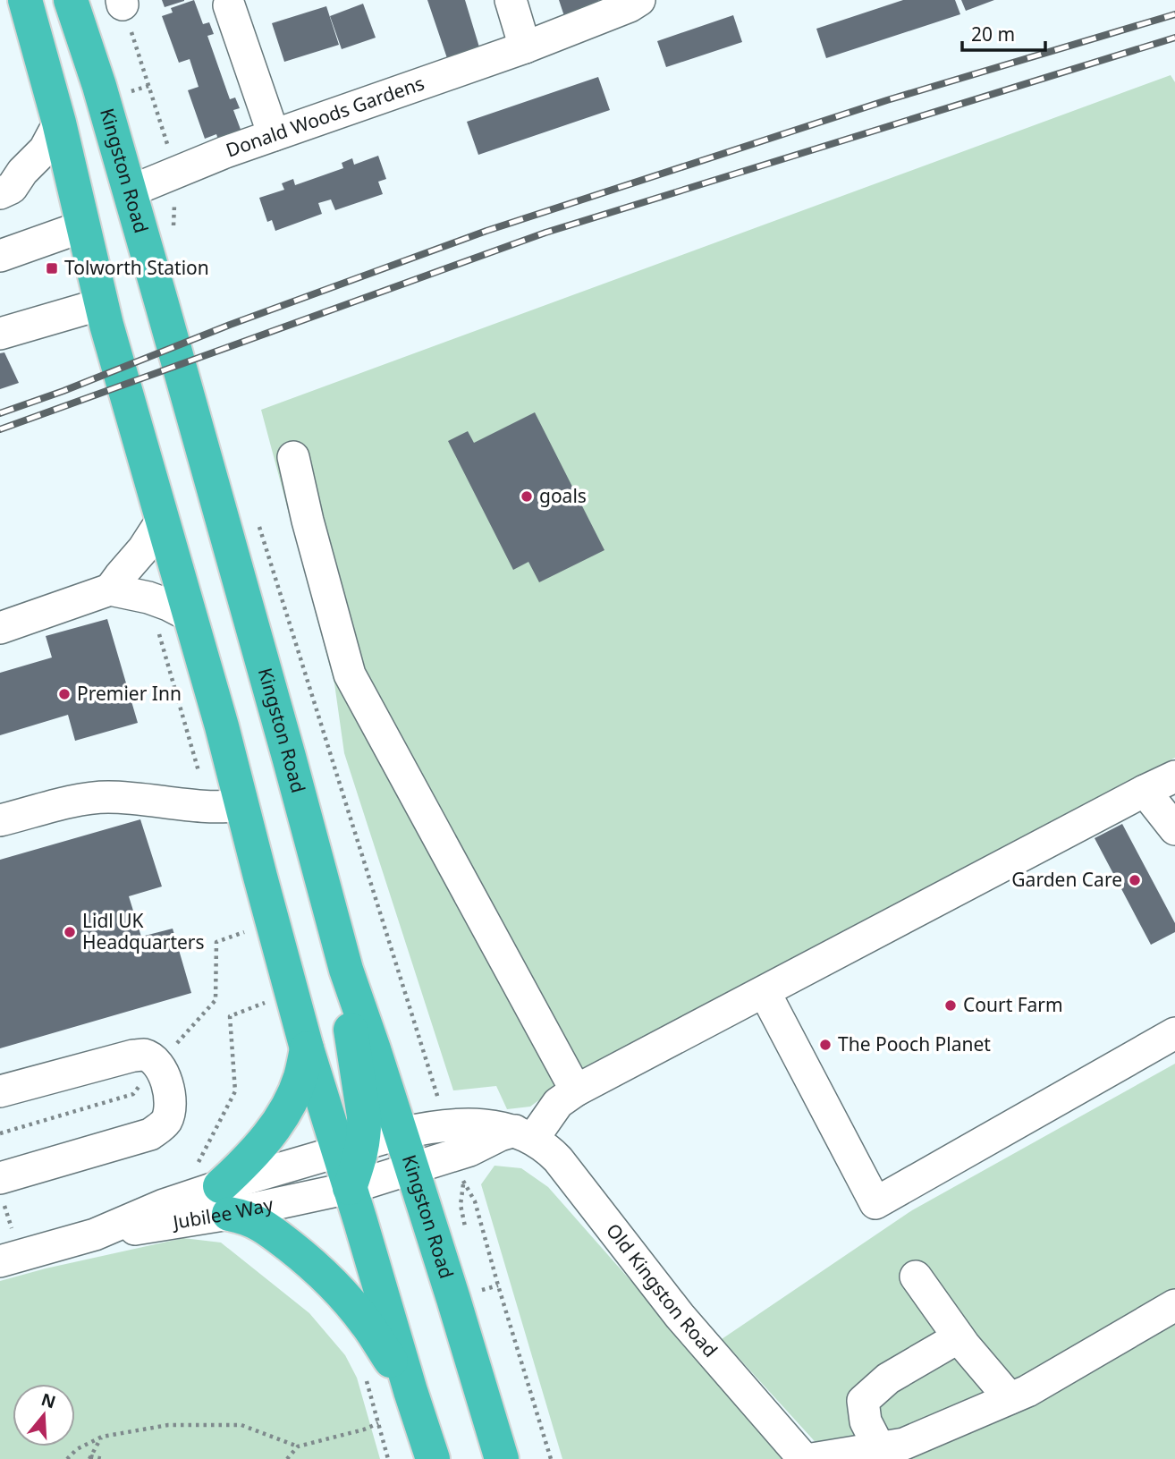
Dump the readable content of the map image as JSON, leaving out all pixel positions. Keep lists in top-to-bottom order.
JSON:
{
  "streets": {
    "highway": ["Kingston Road"],
    "street": ["Donald Woods Gardens", "Jubilee Way", "Old Kingston Road"]
  },
  "crossings": [
    ["Donald Woods Gardens", "Kingston Road"],
    ["Kingston Road", "Jubilee Way"],
    ["Kingston Road", "Old Kingston Road"],
    ["Jubilee Way", "Old Kingston Road"]
  ],
  "places": {
    "transit": ["Tolworth Station"],
    "other": [
      "goals",
      "Premier Inn",
      "Garden Care",
      "Lidl UK Headquarters",
      "Court Farm",
      "The Pooch Planet"
    ]
  },
  "scale_bar": "20 m",
  "north": "top"
}
